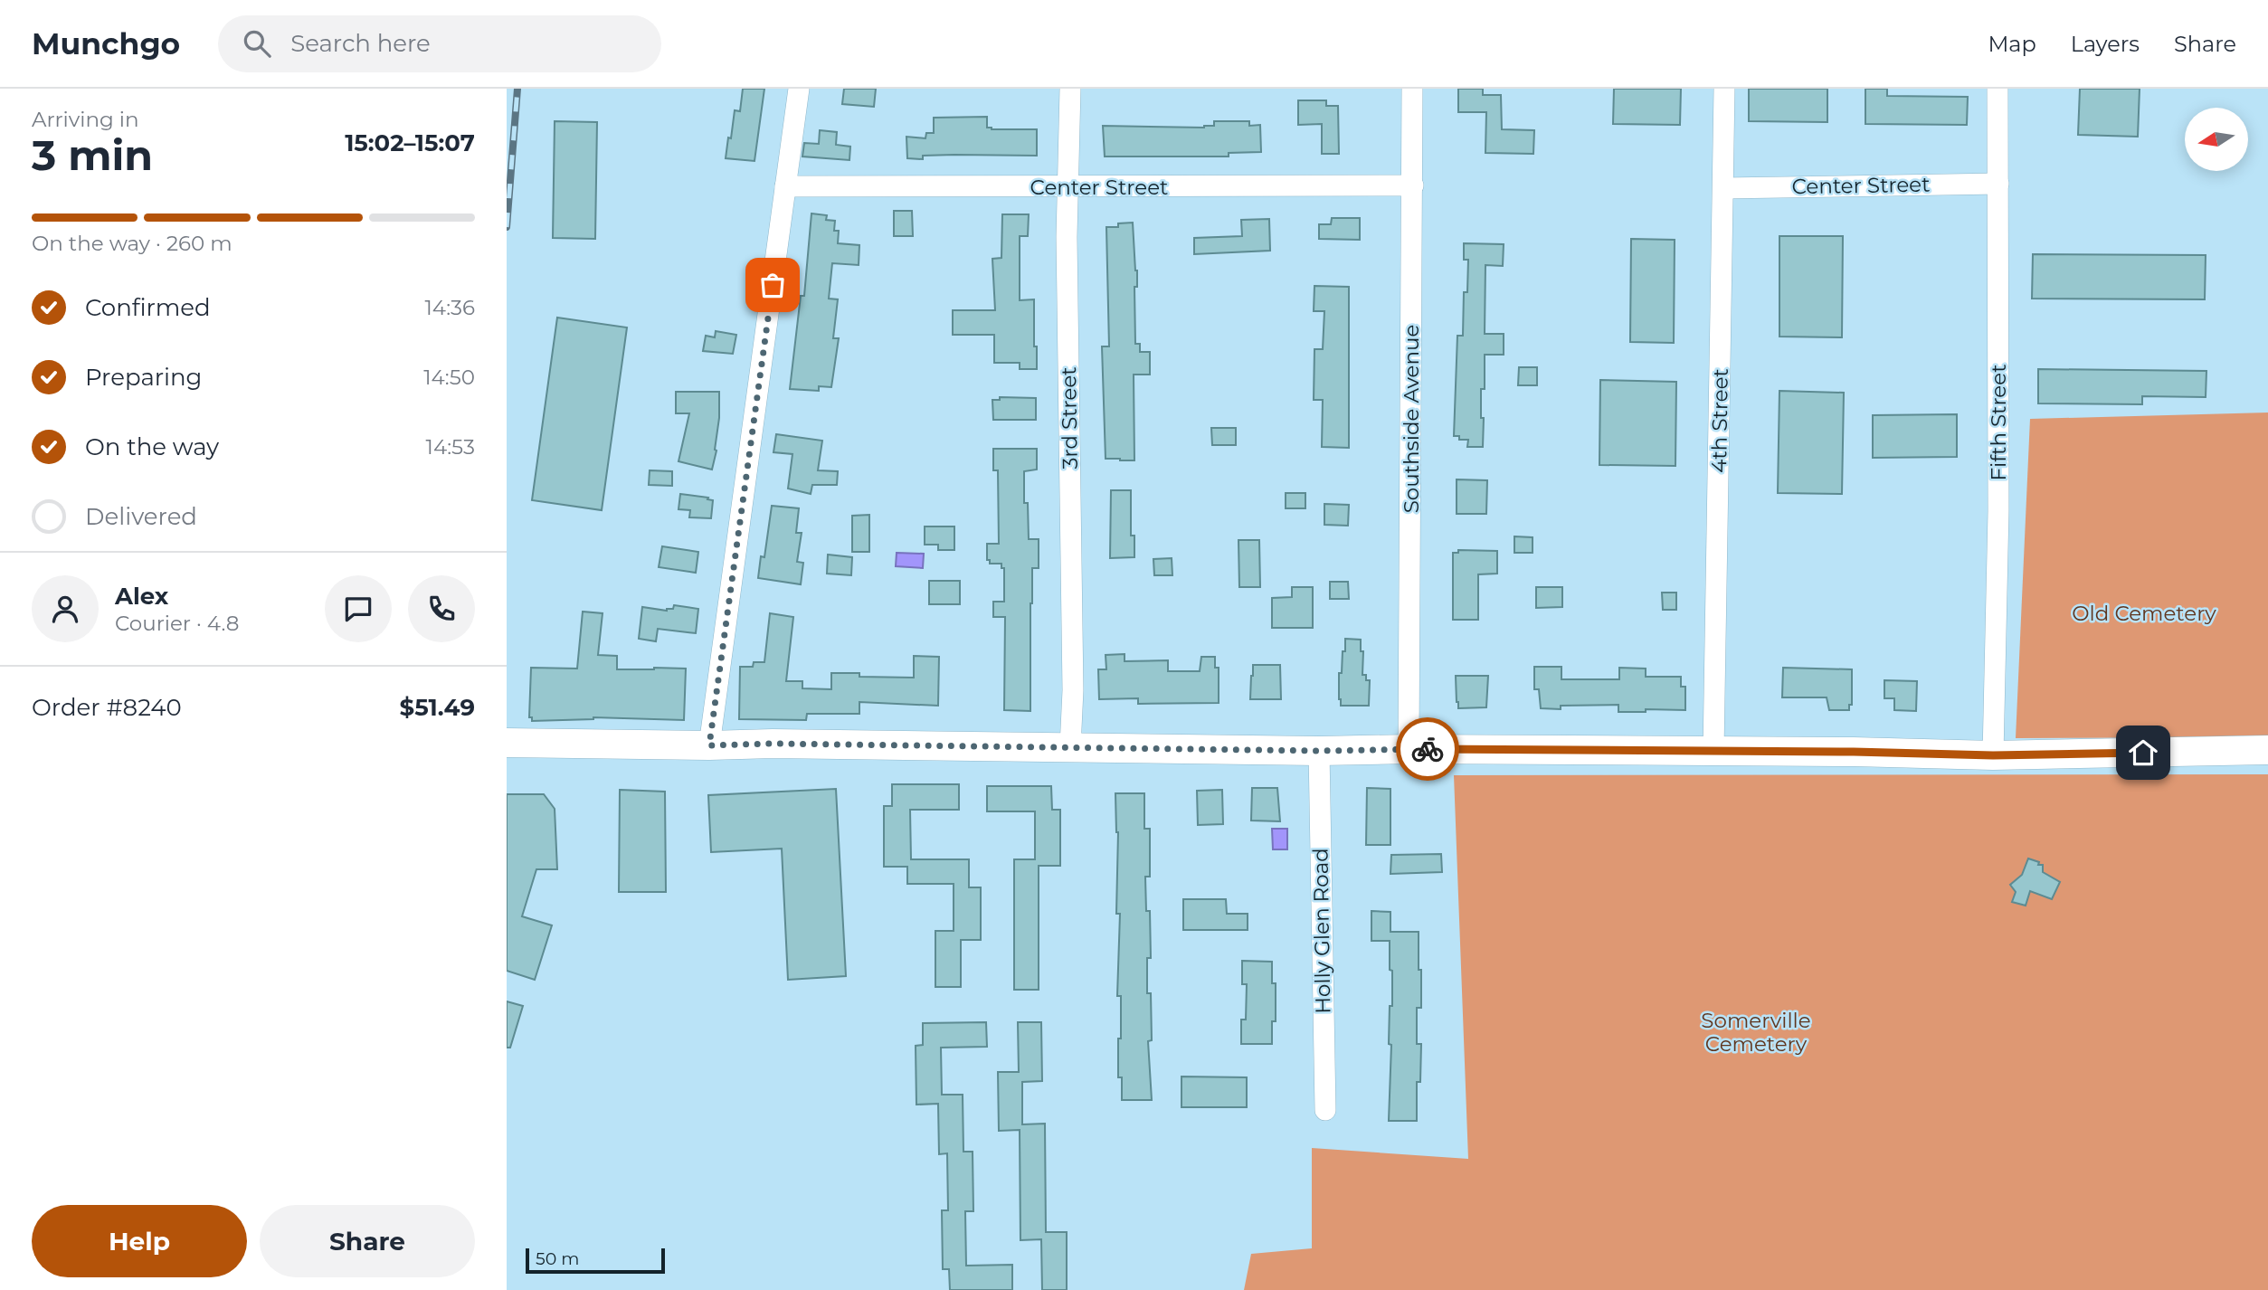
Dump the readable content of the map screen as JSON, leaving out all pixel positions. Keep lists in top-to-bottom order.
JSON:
{
  "streets": {
    "street": [
      "Center Street",
      "3rd Street",
      "Southside Avenue",
      "4th Street",
      "Fifth Street",
      "Holly Glen Road"
    ]
  },
  "crossings": [
    ["Center Street", "3rd Street"],
    ["Center Street", "Southside Avenue"],
    ["Center Street", "4th Street"],
    ["Center Street", "Fifth Street"]
  ],
  "parks": ["Old Cemetery", "Somerville Cemetery"],
  "scale_bar": "50 m",
  "north": "left",
  "page": {
    "header": "Munchgo",
    "search": "Search here",
    "nav": ["Map", "Layers", "Share"],
    "heading": ["3 min", "Arriving in", "15:02–15:07"],
    "panel": [
      "Alex",
      "Courier · 4.8",
      "Order #8240",
      "$51.49"
    ],
    "bar": "On the way · 260 m",
    "list": [
      ["Confirmed", "14:36"],
      ["Preparing", "14:50"],
      ["On the way", "14:53"],
      "Delivered"
    ],
    "buttons": ["Help", "Share"],
    "scale": "50 m"
  }
}
